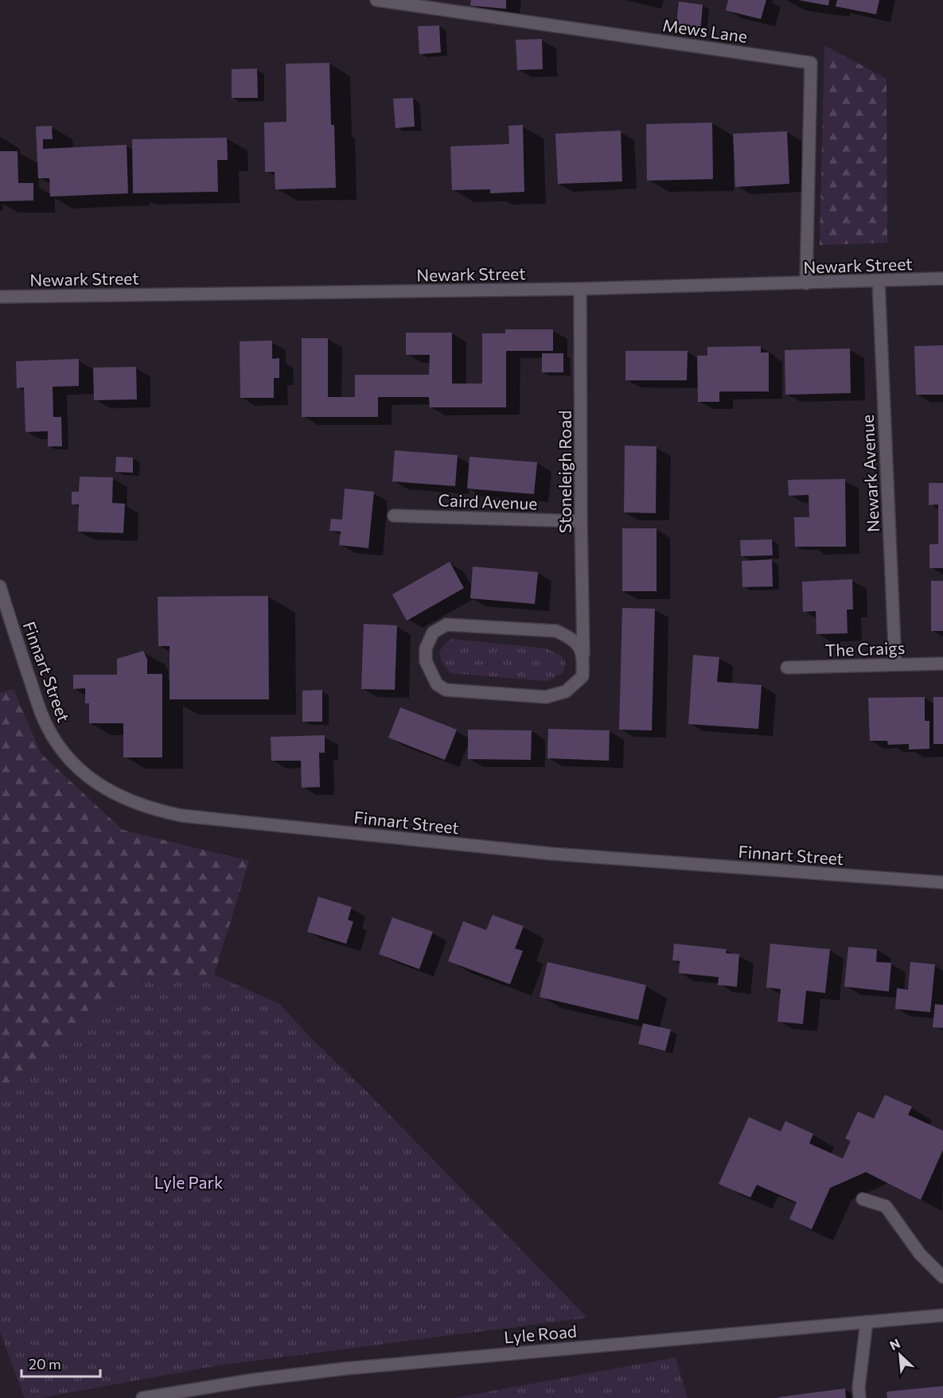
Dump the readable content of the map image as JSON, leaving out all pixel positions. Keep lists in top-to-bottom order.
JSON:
{
  "streets": {
    "street": [
      "Mews Lane",
      "Newark Street",
      "Stoneleigh Road",
      "Newark Avenue",
      "Caird Avenue",
      "The Craigs",
      "Finnart Street",
      "Lyle Road"
    ]
  },
  "crossings": [
    ["Mews Lane", "Newark Street"],
    ["Newark Street", "Stoneleigh Road"],
    ["Newark Street", "Newark Avenue"],
    ["Stoneleigh Road", "Caird Avenue"],
    ["Newark Avenue", "The Craigs"]
  ],
  "parks": ["Lyle Park"],
  "scale_bar": "20 m",
  "north": "top left"
}
